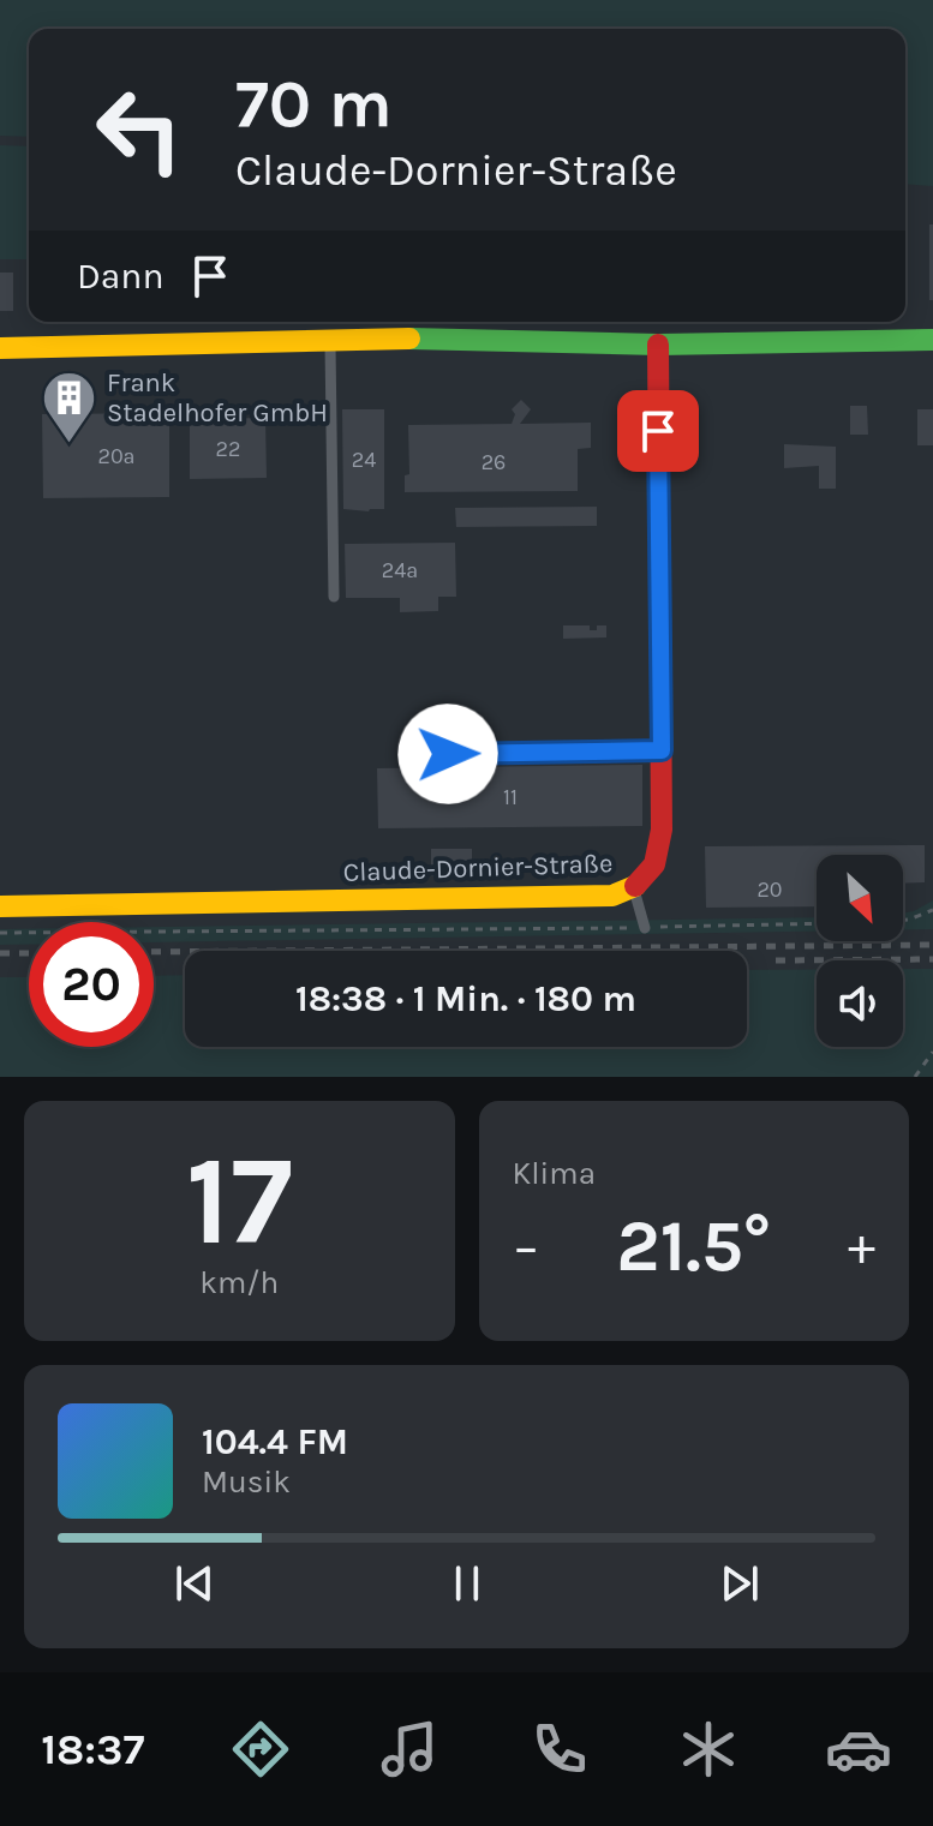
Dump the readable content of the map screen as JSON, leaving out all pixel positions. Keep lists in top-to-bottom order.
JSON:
{
  "streets": {
    "street": ["Claude-Dornier-Straße"]
  },
  "places": {
    "building": ["Frank Stadelhofer GmbH"]
  },
  "house_numbers": [
    "22",
    "20a",
    "24",
    "26",
    "24a",
    "11",
    "20"
  ],
  "north": "bottom right",
  "page": {
    "turn": ["70 m", "Claude-Dornier-Straße"],
    "then": "Dann",
    "limit": "20",
    "trip": "18:38 · 1 Min. · 180 m",
    "tile": [
      ["17", "km/h"],
      "Klima"
    ],
    "heat": ["−", "21.5°", "+"],
    "song": ["104.4 FM", "Musik"],
    "tabs": "18:37"
  }
}
